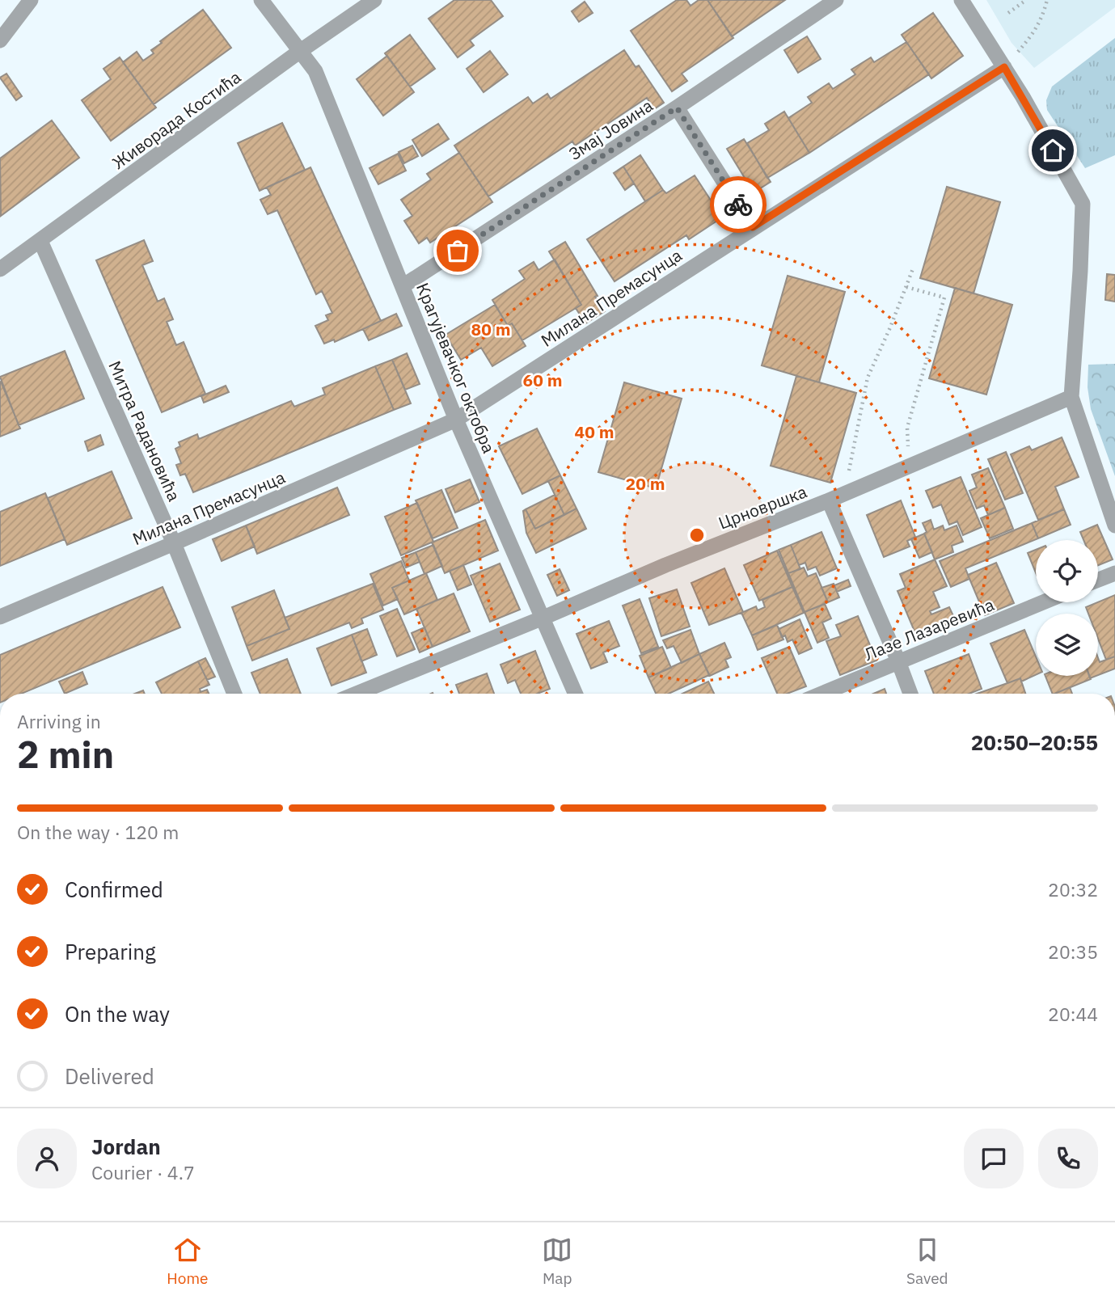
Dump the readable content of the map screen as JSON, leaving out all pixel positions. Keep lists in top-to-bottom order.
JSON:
{
  "streets": {
    "street": [
      "Живорада Костића",
      "Змај Јовина",
      "Милана Премасунца",
      "Крагујевачког октобра",
      "Митра Радановића",
      "Црновршка",
      "Лазе Лазаревића"
    ]
  },
  "crossings": [
    ["Живорада Костића", "Крагујевачког октобра"],
    ["Живорада Костића", "Митра Радановића"],
    ["Змај Јовина", "Крагујевачког октобра"],
    ["Милана Премасунца", "Крагујевачког октобра"],
    ["Милана Премасунца", "Митра Радановића"],
    ["Крагујевачког октобра", "Црновршка"]
  ],
  "page": {
    "heading": ["2 min", "Arriving in", "20:50–20:55"],
    "panel": ["Jordan", "Courier · 4.7"],
    "bar": "On the way · 120 m",
    "list": [
      ["Confirmed", "20:32"],
      ["Preparing", "20:35"],
      ["On the way", "20:44"],
      "Delivered"
    ],
    "tabs": ["Home", "Map", "Saved"]
  },
  "rings": [
    "80 m",
    "60 m",
    "40 m",
    "20 m"
  ]
}
